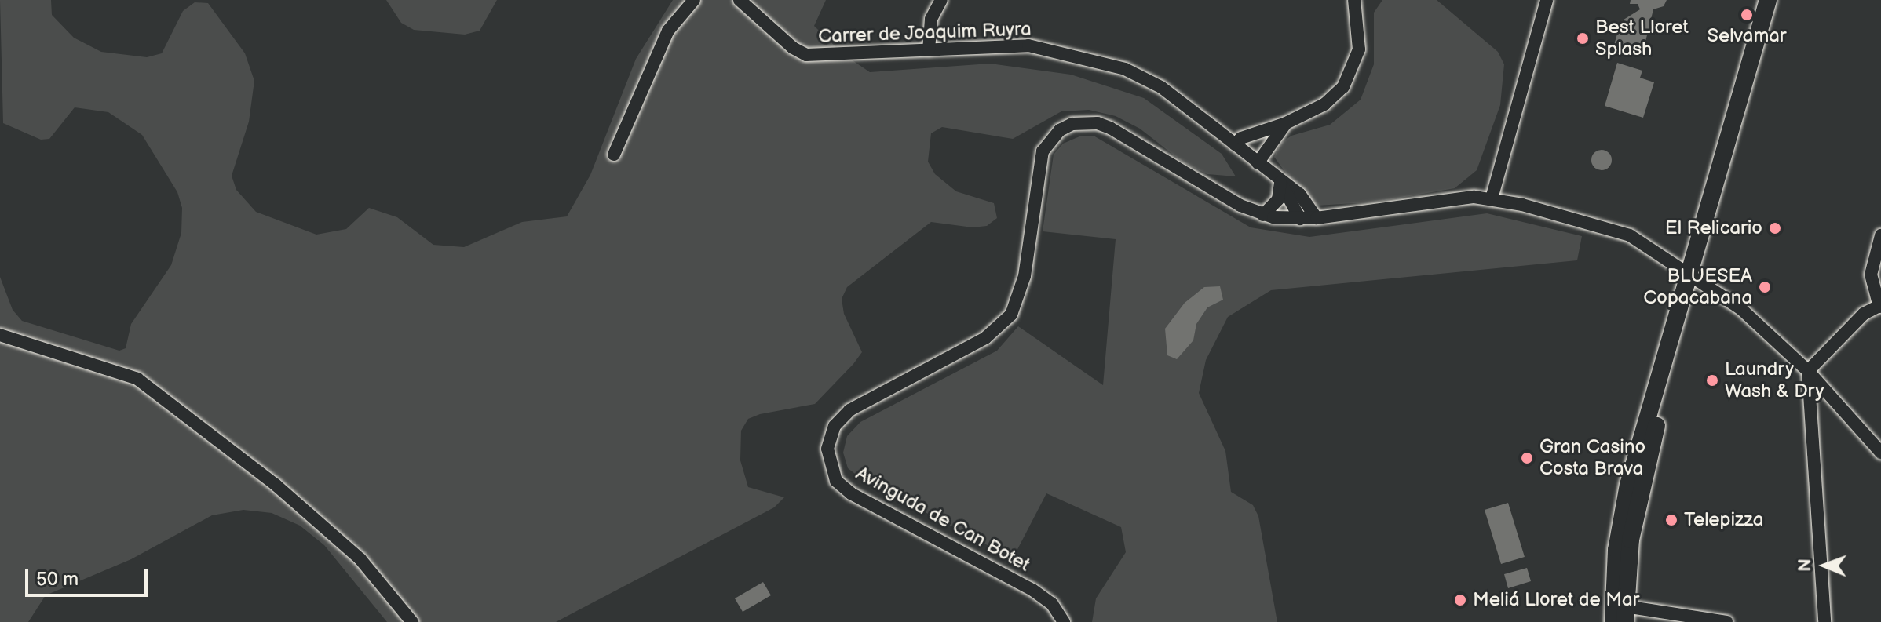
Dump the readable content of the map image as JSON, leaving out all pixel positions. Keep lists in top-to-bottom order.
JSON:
{
  "streets": {
    "street": ["Carrer de Joaquim Ruyra", "Avinguda de Can Botet"]
  },
  "crossings": [
    ["Carrer de Joaquim Ruyra", "Avinguda de Can Botet"]
  ],
  "places": [
    "Selvamar",
    "Best Lloret Splash",
    "El Relicario",
    "BLUESEA Copacabana",
    "Laundry Wash & Dry",
    "Gran Casino Costa Brava",
    "Telepizza",
    "Meliá Lloret de Mar"
  ],
  "scale_bar": "50 m",
  "north": "left"
}
